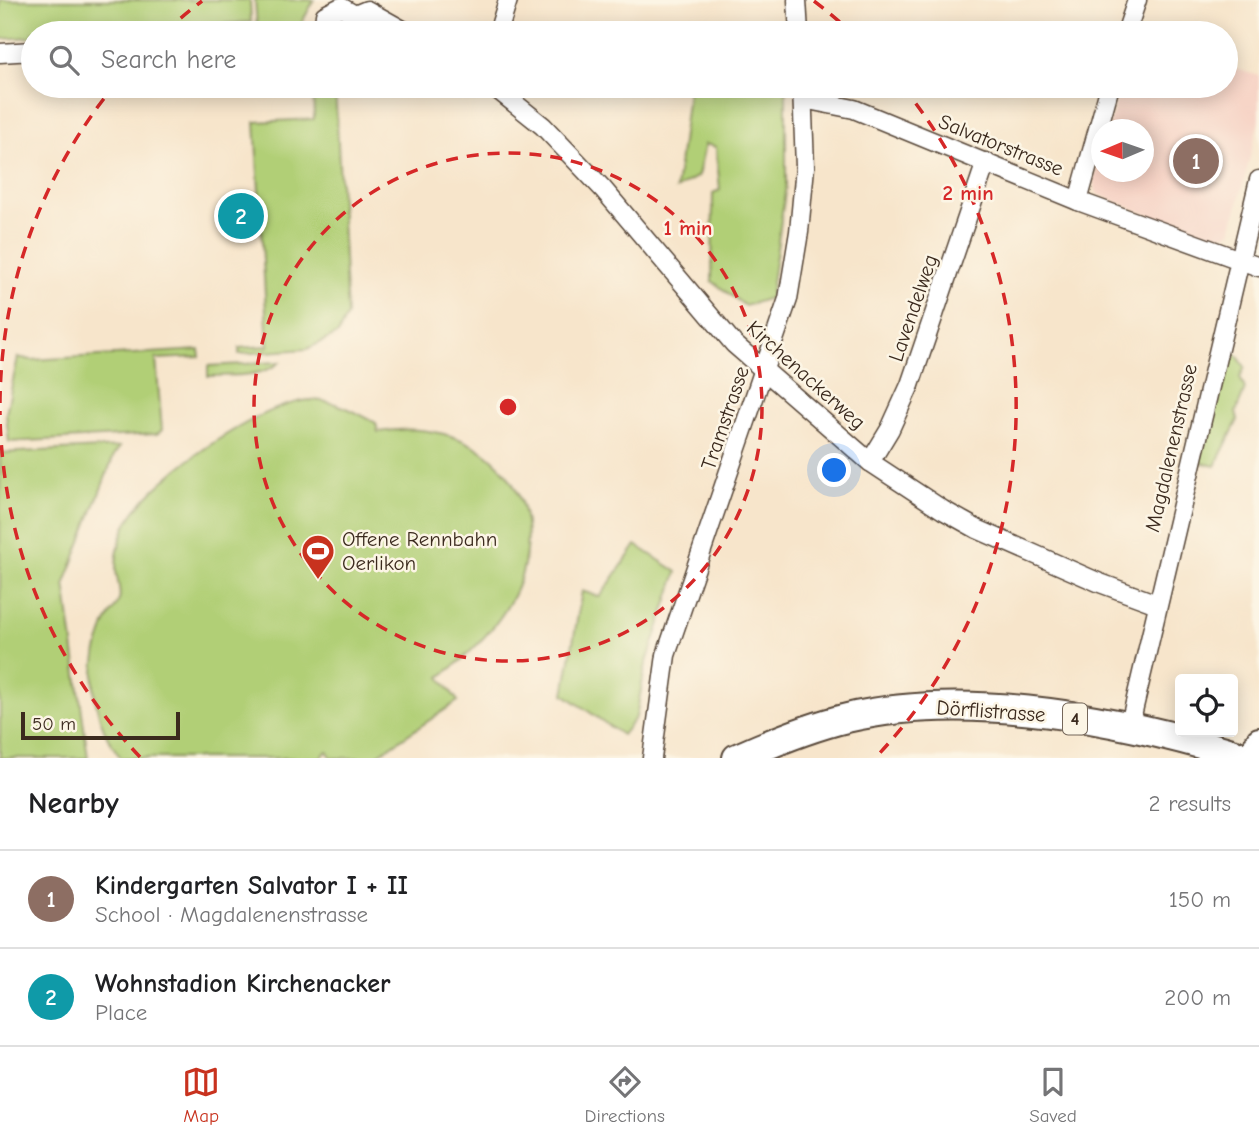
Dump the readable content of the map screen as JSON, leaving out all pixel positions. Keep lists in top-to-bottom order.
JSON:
{
  "streets": {
    "main road": ["Dörflistrasse", "4"],
    "street": [
      "Salvatorstrasse",
      "Lavendelweg",
      "Kirchenackerweg",
      "Tramstrasse",
      "Magdalenenstrasse"
    ]
  },
  "crossings": [
    ["Salvatorstrasse", "Lavendelweg"],
    ["Salvatorstrasse", "Magdalenenstrasse"],
    ["Lavendelweg", "Kirchenackerweg"],
    ["Kirchenackerweg", "Tramstrasse"],
    ["Kirchenackerweg", "Magdalenenstrasse"],
    ["Magdalenenstrasse", "Dörflistrasse"]
  ],
  "places": {
    "sports": ["Offene Rennbahn Oerlikon"]
  },
  "scale_bar": "50 m",
  "north": "left",
  "page": {
    "search": "Search here",
    "pins": ["1", "2"],
    "scale": "50 m",
    "heading": ["Nearby", "2 results"],
    "list": [
      {
        "mark": "1",
        "name": "Kindergarten Salvator I + II",
        "note": "School · Magdalenenstrasse",
        "value": "150 m"
      },
      {
        "mark": "2",
        "name": "Wohnstadion Kirchenacker",
        "note": "Place",
        "value": "200 m"
      }
    ],
    "nav": ["Map", "Directions", "Saved"]
  },
  "rings": ["2 min", "1 min"]
}
